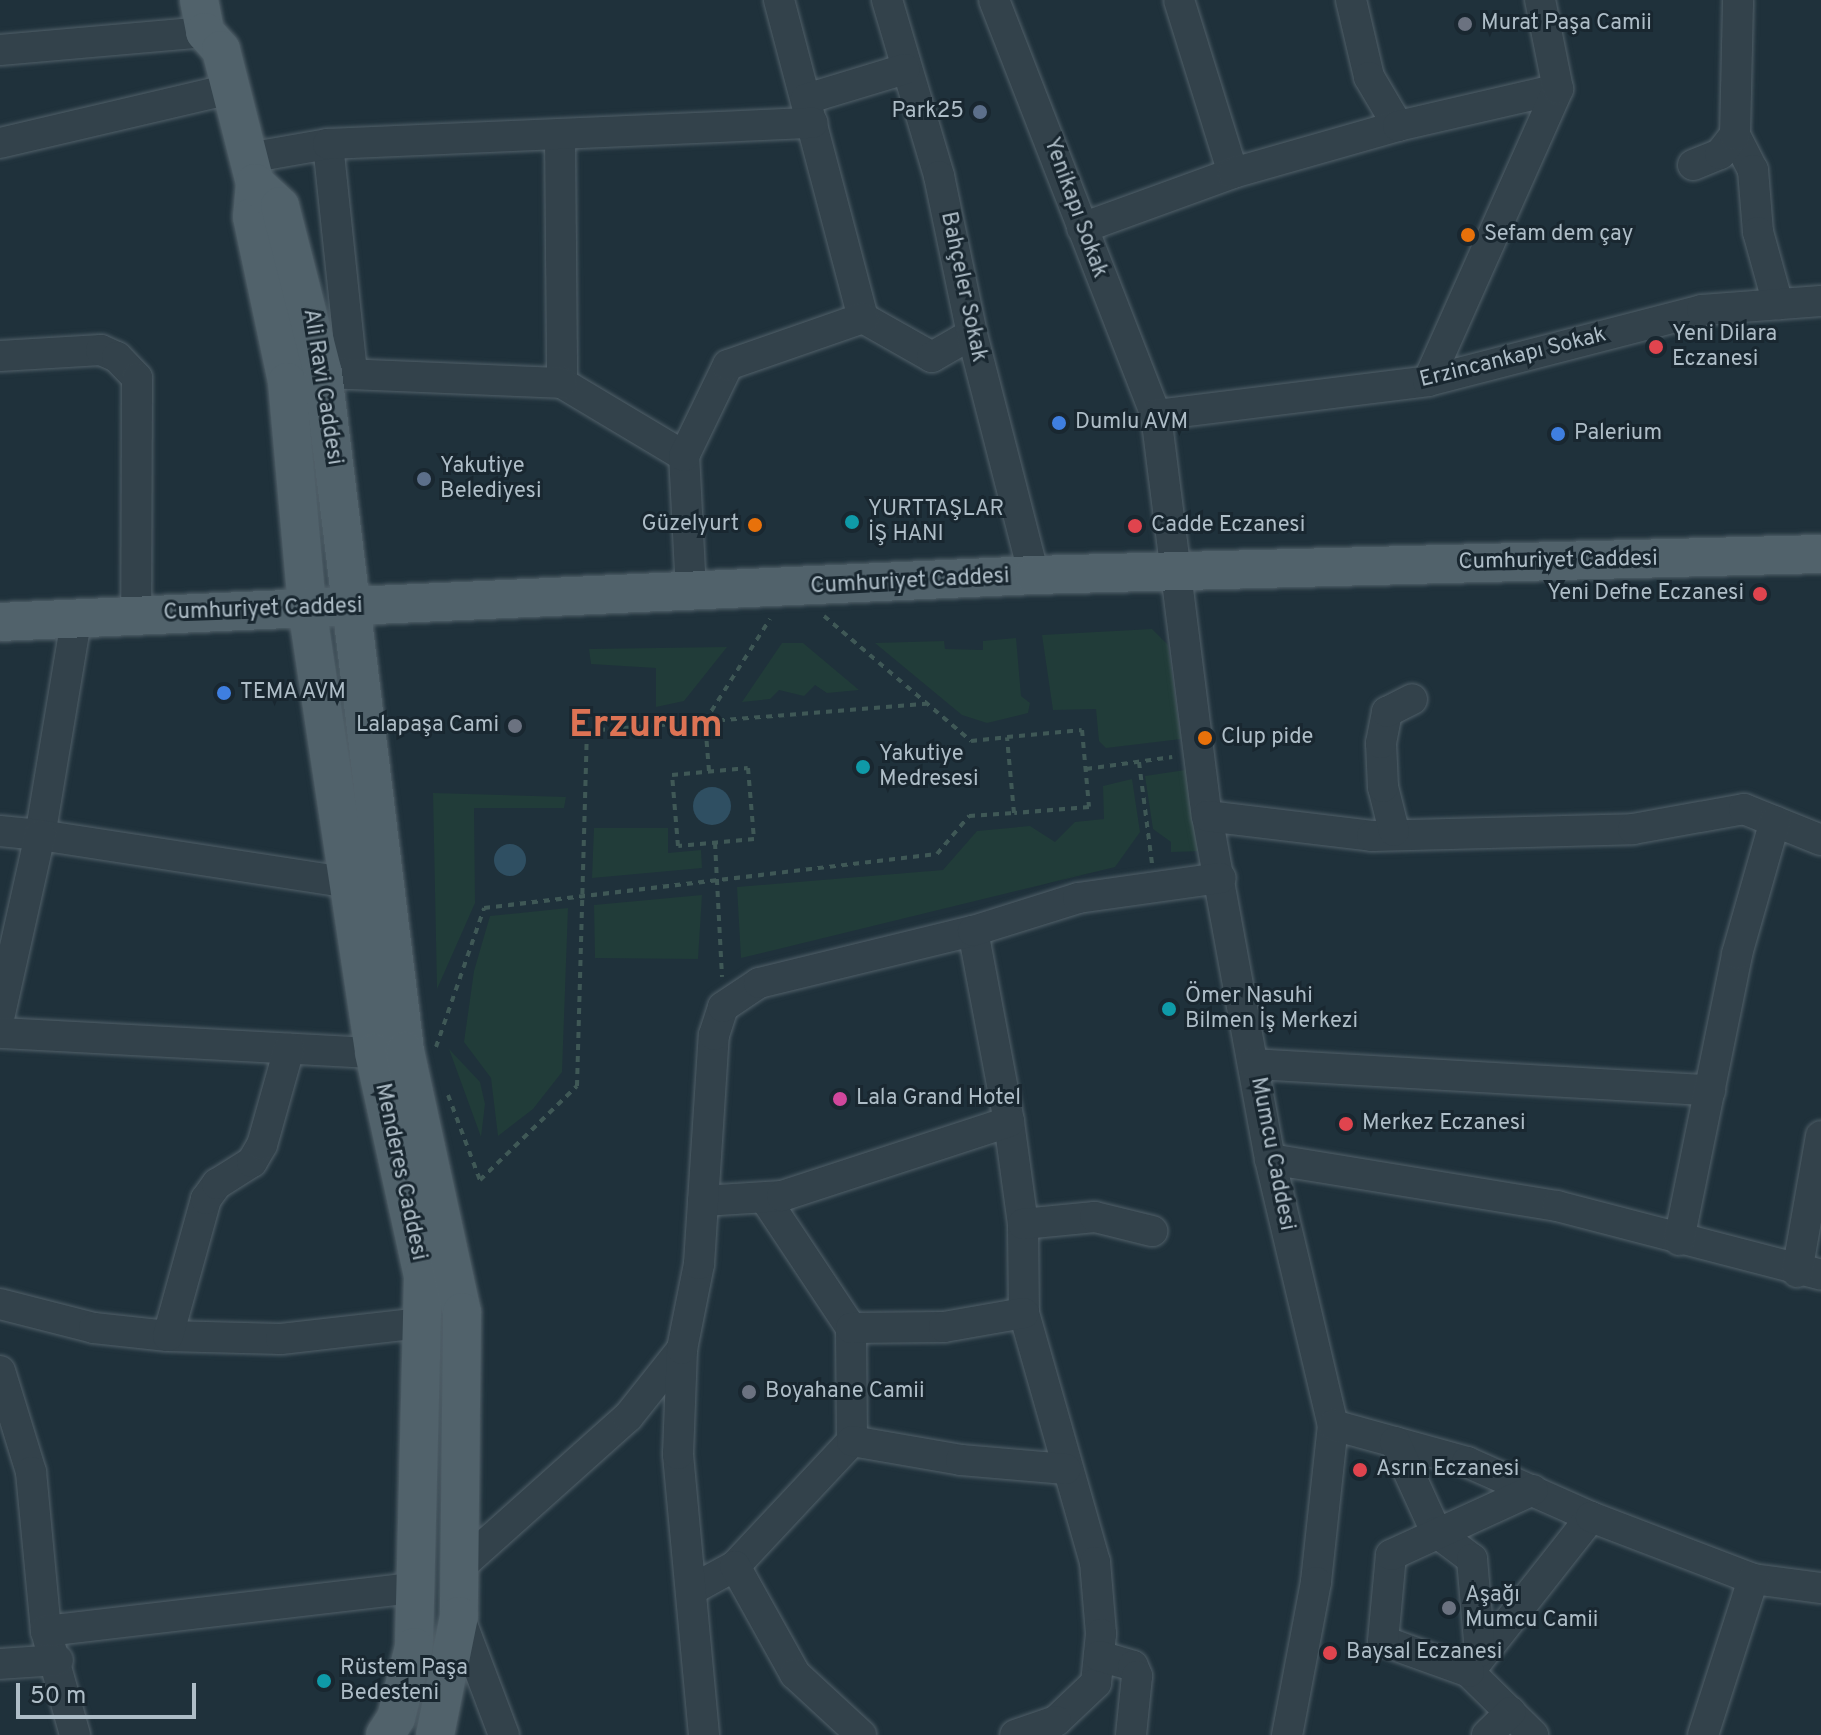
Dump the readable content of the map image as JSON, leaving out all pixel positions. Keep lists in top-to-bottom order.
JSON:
{
  "streets": {
    "main road": ["Ali Ravi Caddesi", "Cumhuriyet Caddesi", "Menderes Caddesi"],
    "street": [
      "Yenikapı Sokak",
      "Bahçeler Sokak",
      "Erzincankapı Sokak",
      "Mumcu Caddesi"
    ]
  },
  "crossings": [
    ["Yenikapı Sokak", "Erzincankapı Sokak"],
    ["Yenikapı Sokak", "Cumhuriyet Caddesi"],
    ["Yenikapı Sokak", "Mumcu Caddesi"],
    ["Bahçeler Sokak", "Cumhuriyet Caddesi"],
    ["Ali Ravi Caddesi", "Cumhuriyet Caddesi"],
    ["Ali Ravi Caddesi", "Menderes Caddesi"],
    ["Cumhuriyet Caddesi", "Mumcu Caddesi"],
    ["Cumhuriyet Caddesi", "Menderes Caddesi"]
  ],
  "districts": ["Erzurum"],
  "places": [
    "Murat Paşa Camii",
    "Park25",
    "Sefam dem çay",
    "Yeni Dilara Eczanesi",
    "Dumlu AVM",
    "Palerium",
    "Yakutiye Belediyesi",
    "YURTTAŞLAR İŞ HANI",
    "Güzelyurt",
    "Cadde Eczanesi",
    "Yeni Defne Eczanesi",
    "TEMA AVM",
    "Lalapaşa Cami",
    "Clup pide",
    "Yakutiye Medresesi",
    "Ömer Nasuhi Bilmen İş Merkezi",
    "Lala Grand Hotel",
    "Merkez Eczanesi",
    "Boyahane Camii",
    "Asrın Eczanesi",
    "Aşağı Mumcu Camii",
    "Baysal Eczanesi",
    "Rüstem Paşa Bedesteni"
  ],
  "scale_bar": "50 m"
}
